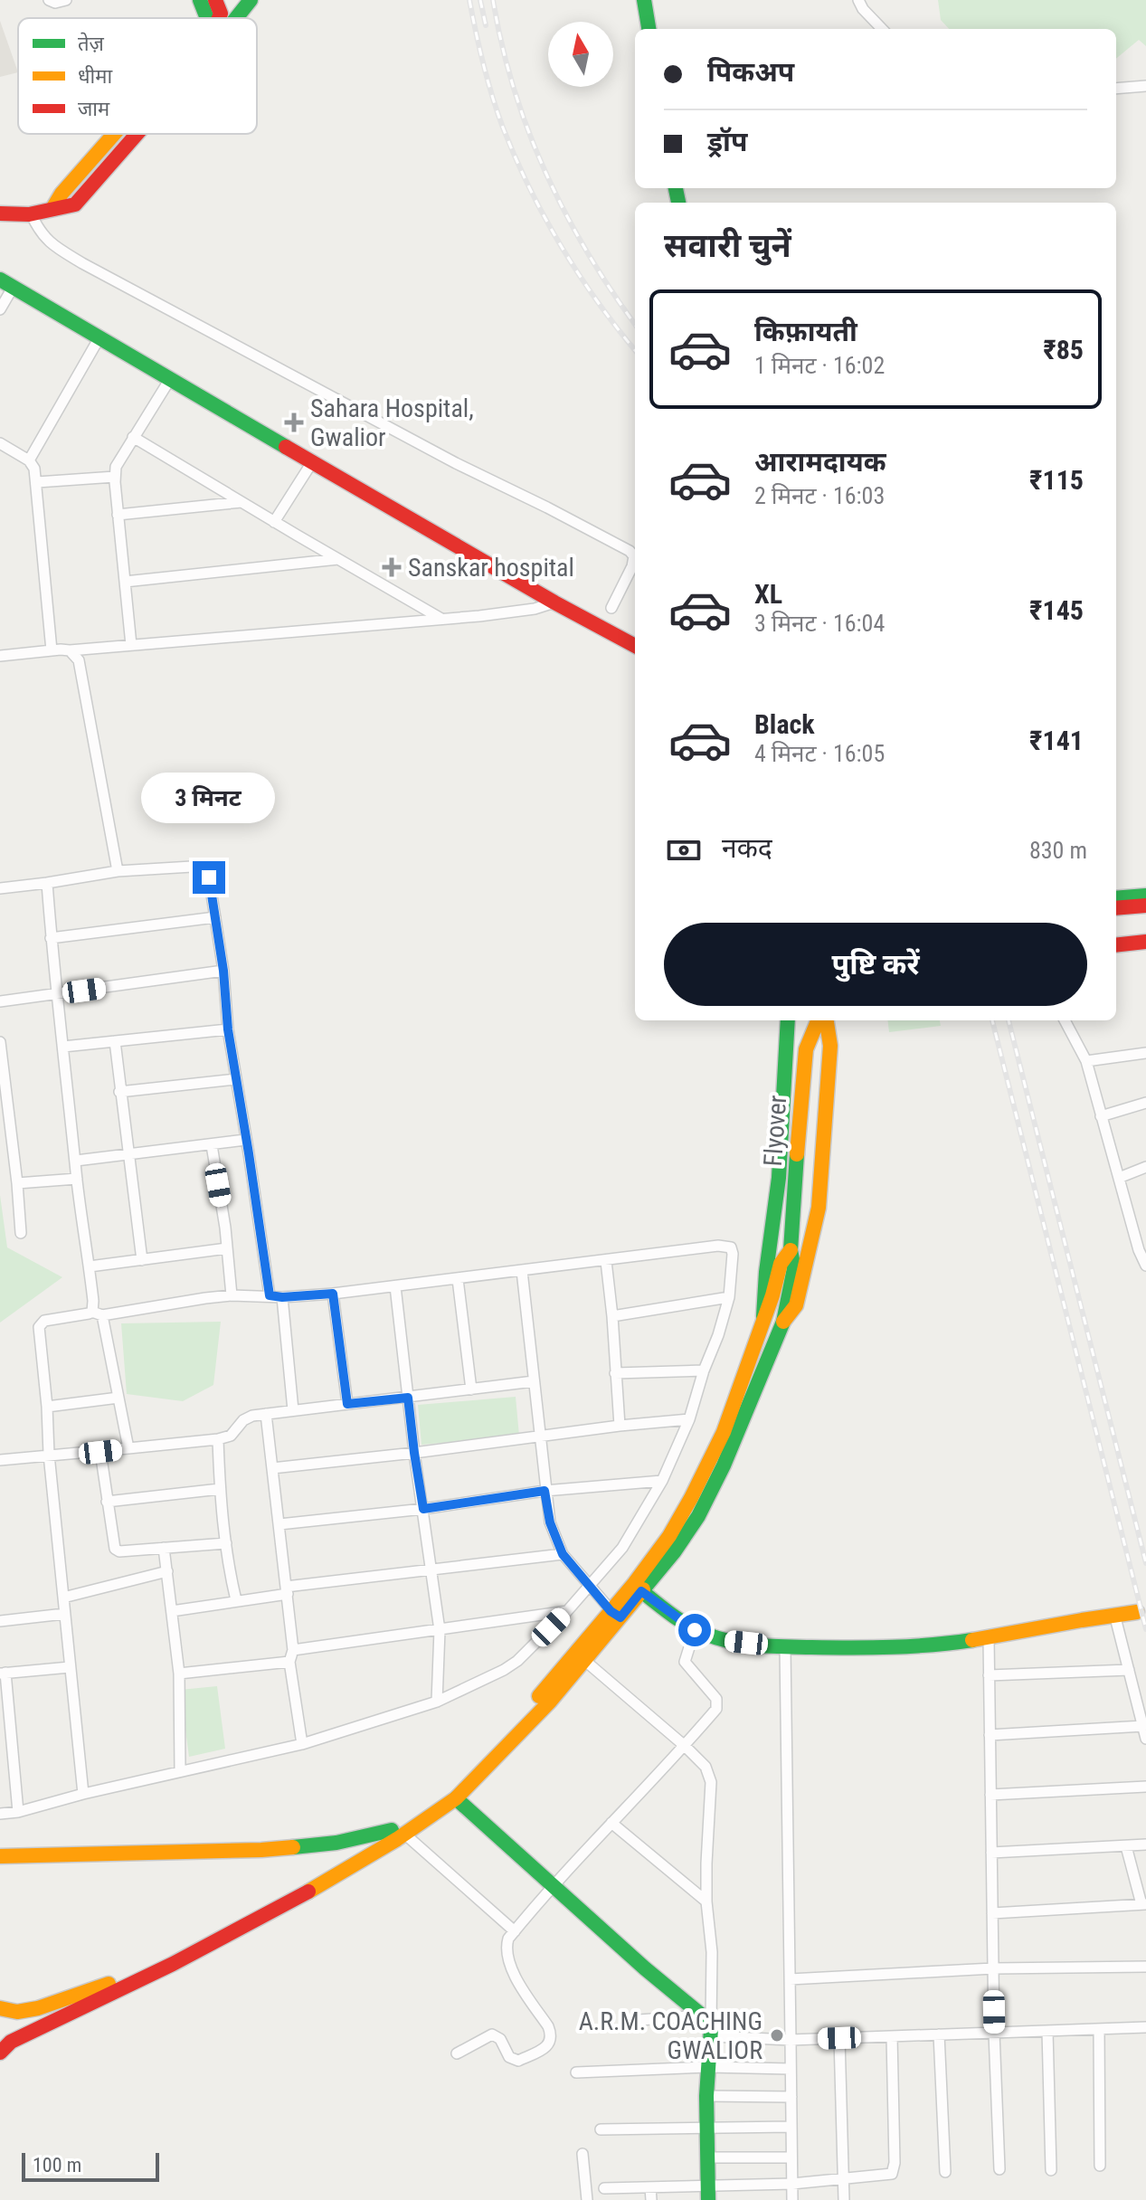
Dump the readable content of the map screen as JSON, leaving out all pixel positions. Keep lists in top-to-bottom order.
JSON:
{
  "streets": {
    "main road": ["Flyover"]
  },
  "places": {
    "health": ["Sahara Hospital, Gwalior", "Sanskar hospital"],
    "other": ["A.R.M. COACHING GWALIOR"]
  },
  "legend": ["तेज़", "धीमा", "जाम"],
  "scale_bar": "100 m",
  "north": "top",
  "page": {
    "banner": ["पिकअप", "ड्रॉप"],
    "heading": "सवारी चुनें",
    "list": [
      {
        "name": "किफ़ायती",
        "note": "1 मिनट · 16:02",
        "value": "₹85"
      },
      {
        "name": "आरामदायक",
        "note": "2 मिनट · 16:03",
        "value": "₹115"
      },
      {
        "name": "XL",
        "note": "3 मिनट · 16:04",
        "value": "₹145"
      },
      {
        "name": "Black",
        "note": "4 मिनट · 16:05",
        "value": "₹141"
      }
    ],
    "bubble": "3 मिनट",
    "pay": ["नकद", "830 m"],
    "buttons": "पुष्टि करें",
    "scale": "100 m"
  }
}
